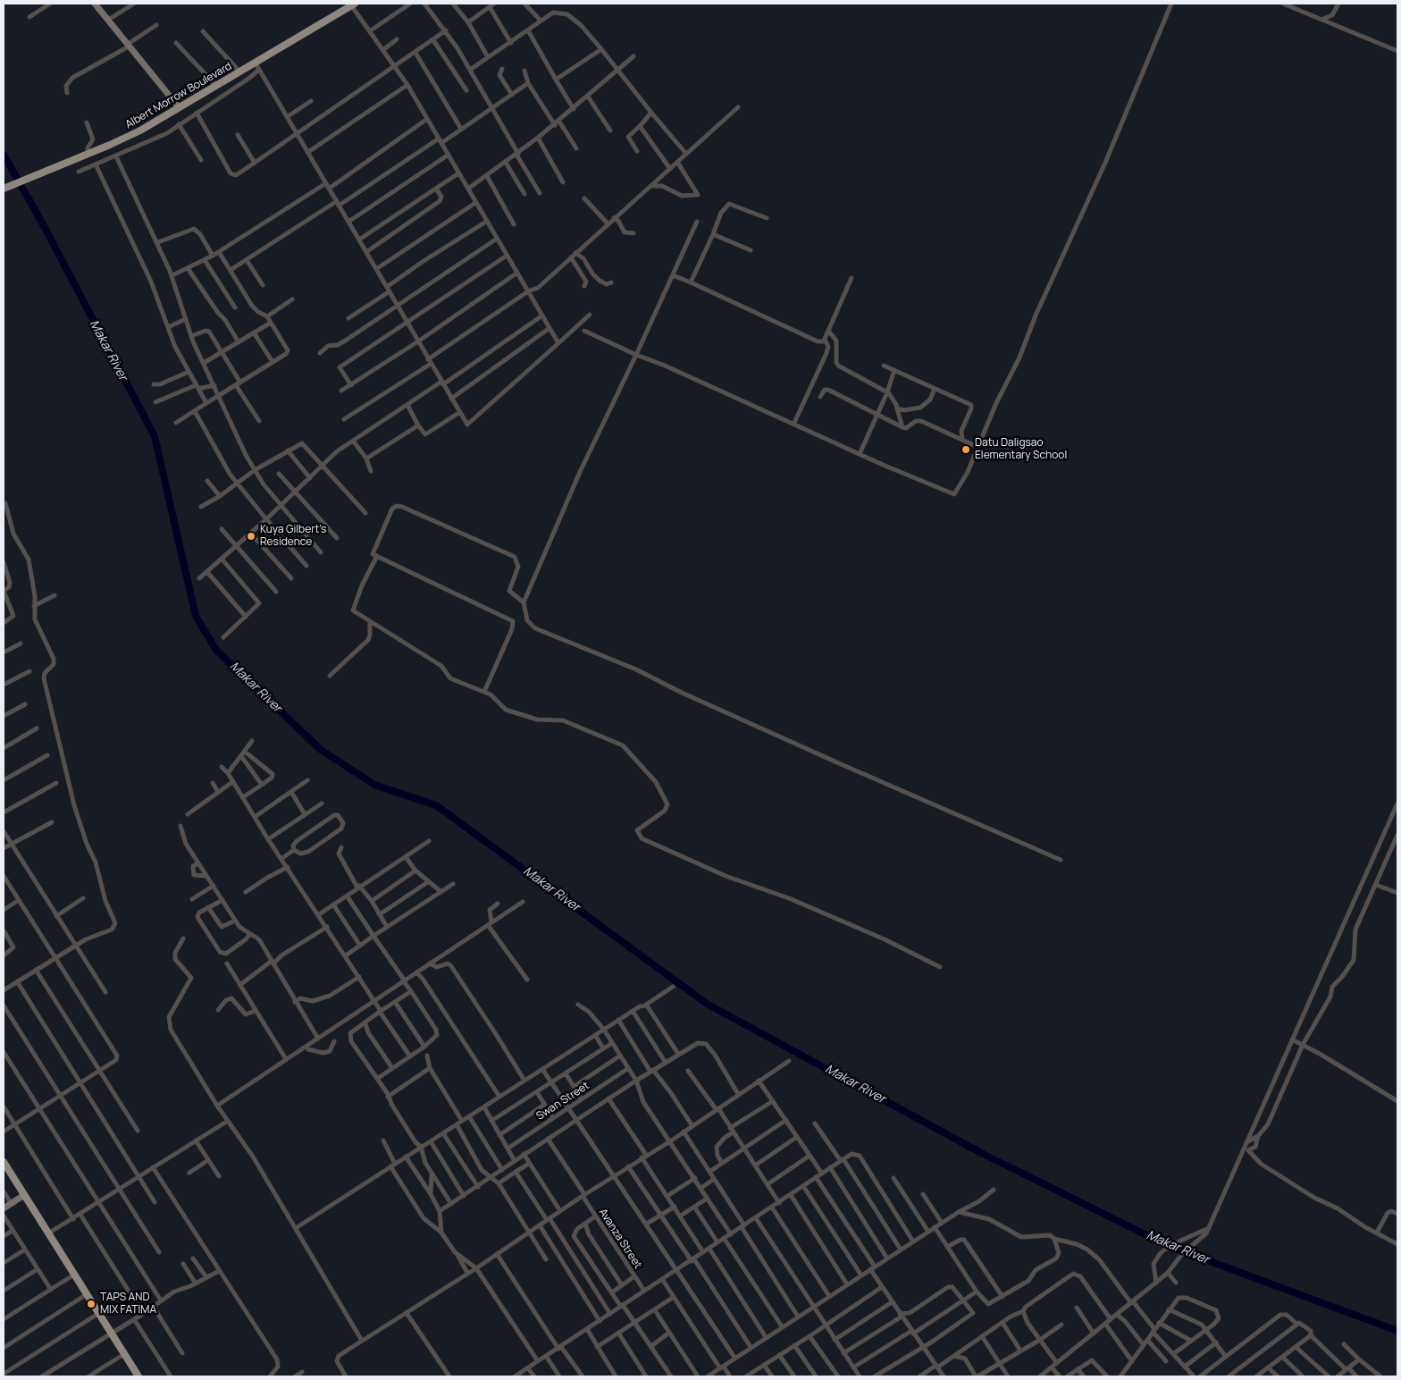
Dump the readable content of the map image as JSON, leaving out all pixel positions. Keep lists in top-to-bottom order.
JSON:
{
  "streets": {
    "main road": ["Albert Morrow Boulevard"],
    "street": ["Swan Street", "Avanza Street"]
  },
  "water": ["Makar River"],
  "places": ["Datu Daligsao Elementary School", "Kuya Gilbert’s Residence", "TAPS AND MIX FATIMA"]
}
